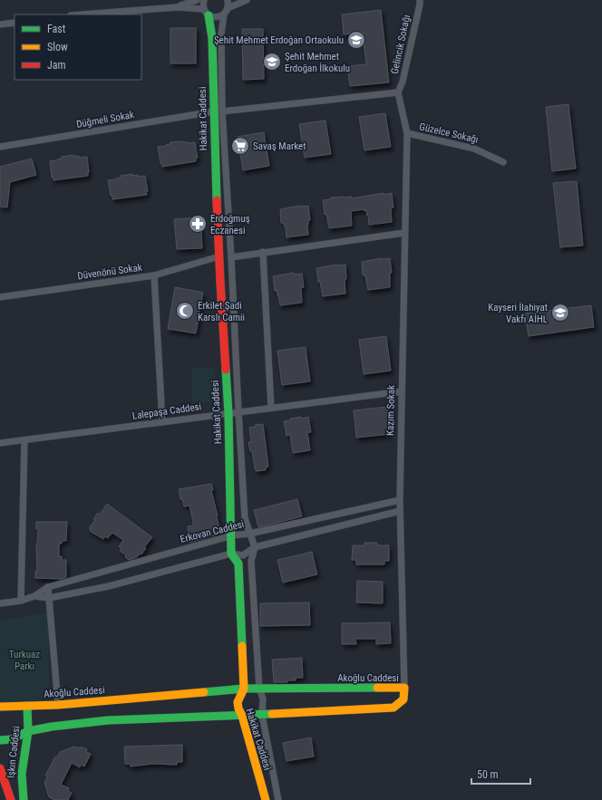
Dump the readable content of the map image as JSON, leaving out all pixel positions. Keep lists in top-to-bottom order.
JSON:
{
  "streets": {
    "street": [
      "Gelincik Sokağı",
      "Hakikat Caddesi",
      "Düğmeli Sokak",
      "Güzelce Sokağı",
      "Düvenönü Sokak",
      "Kazım Sokak",
      "Lalepaşa Caddesi",
      "Erkovan Caddesi",
      "Akoğlu Caddesi",
      "Işkın Caddesi"
    ]
  },
  "crossings": [
    ["Gelincik Sokağı", "Düğmeli Sokak"],
    ["Gelincik Sokağı", "Güzelce Sokağı"],
    ["Hakikat Caddesi", "Düğmeli Sokak"],
    ["Hakikat Caddesi", "Düvenönü Sokak"],
    ["Hakikat Caddesi", "Lalepaşa Caddesi"],
    ["Hakikat Caddesi", "Erkovan Caddesi"],
    ["Hakikat Caddesi", "Akoğlu Caddesi"],
    ["Düğmeli Sokak", "Güzelce Sokağı"],
    ["Güzelce Sokağı", "Kazım Sokak"],
    ["Kazım Sokak", "Lalepaşa Caddesi"],
    ["Kazım Sokak", "Erkovan Caddesi"],
    ["Kazım Sokak", "Akoğlu Caddesi"],
    ["Akoğlu Caddesi", "Işkın Caddesi"]
  ],
  "parks": ["Turkuaz Parkı"],
  "places": {
    "school or university": ["Şehit Mehmet Erdoğan Ortaokulu", "Şehit Mehmet Erdoğan İlkokulu", "Kayseri İlahiyat Vakfı AİHL"],
    "supermarket": ["Savaş Market"],
    "pharmacy": ["Erdoğmuş Eczanesi"],
    "mosque": ["Erkilet Şadi Karslı Camii"]
  },
  "legend": ["Fast", "Slow", "Jam"],
  "scale_bar": "50 m"
}
